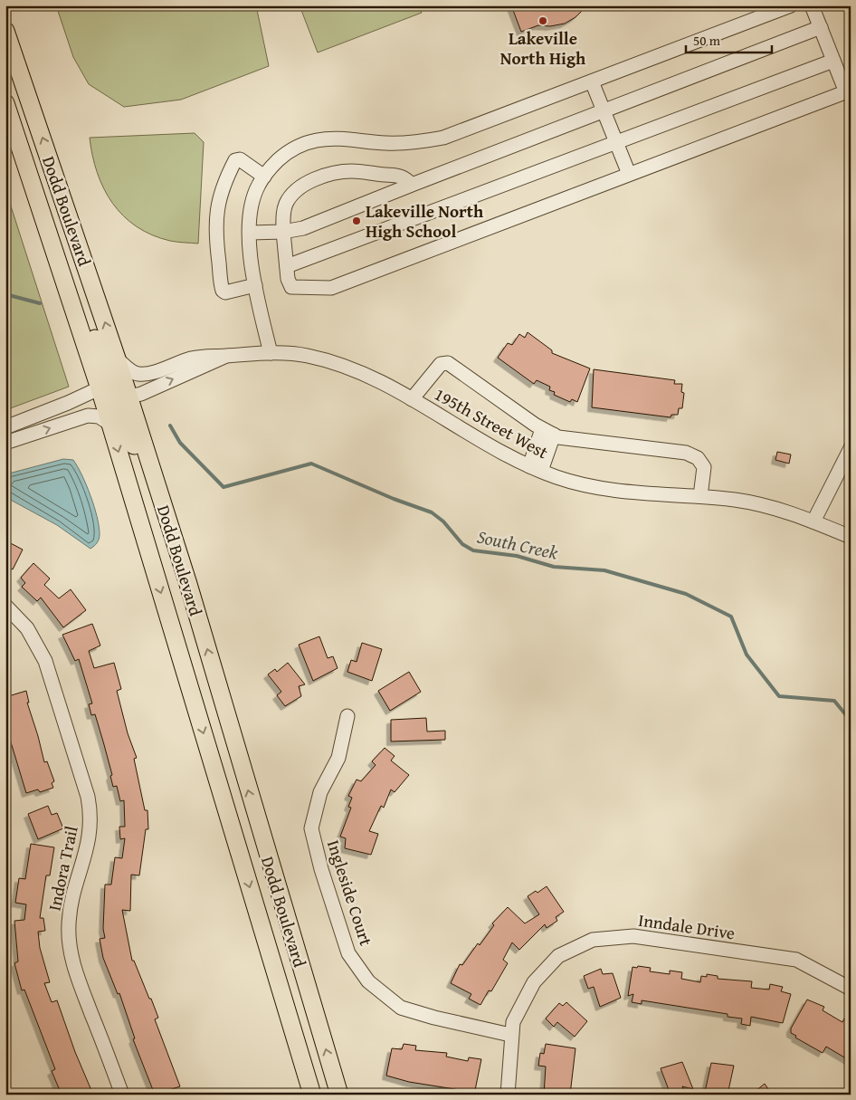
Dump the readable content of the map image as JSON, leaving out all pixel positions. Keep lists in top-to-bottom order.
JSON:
{
  "streets": {
    "main road": ["Dodd Boulevard"],
    "street": [
      "195th Street West",
      "Indora Trail",
      "Ingleside Court",
      "Inndale Drive"
    ]
  },
  "crossings": [
    ["Dodd Boulevard", "195th Street West"],
    ["Ingleside Court", "Inndale Drive"]
  ],
  "water": ["South Creek"],
  "places": ["Lakeville North High", "Lakeville North High School"],
  "scale_bar": "50 m"
}
